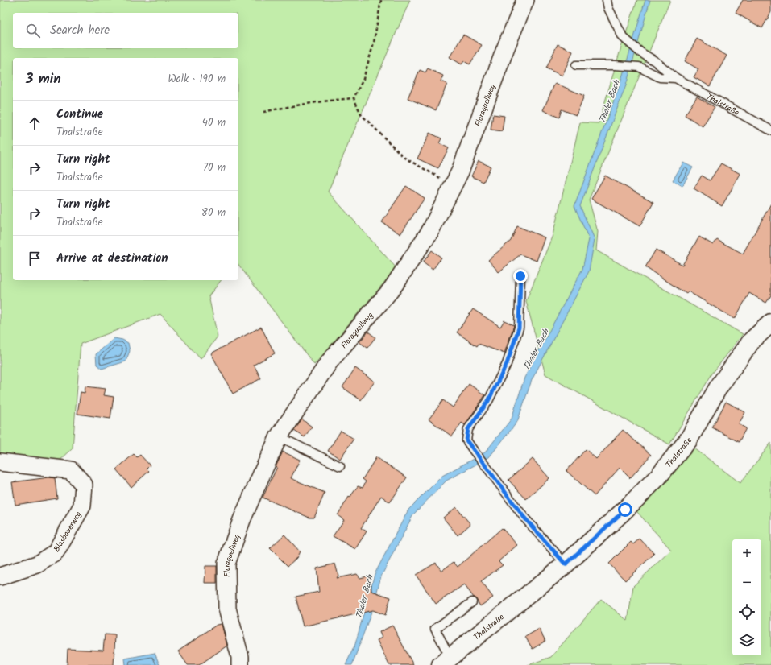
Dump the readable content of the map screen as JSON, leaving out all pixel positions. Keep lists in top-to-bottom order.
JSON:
{
  "streets": {
    "main road": ["Thalstraße"],
    "street": ["Floraquellweg", "Blasbauerweg"]
  },
  "water": ["Thaler Bach"],
  "page": {
    "search": "Search here",
    "heading": ["3 min", "Walk · 190 m"],
    "list": [
      ["Continue", "Thalstraße", "40 m"],
      ["Turn right", "Thalstraße", "70 m"],
      ["Turn right", "Thalstraße", "80 m"],
      "Arrive at destination"
    ],
    "map_buttons": ["+", "−"]
  }
}
